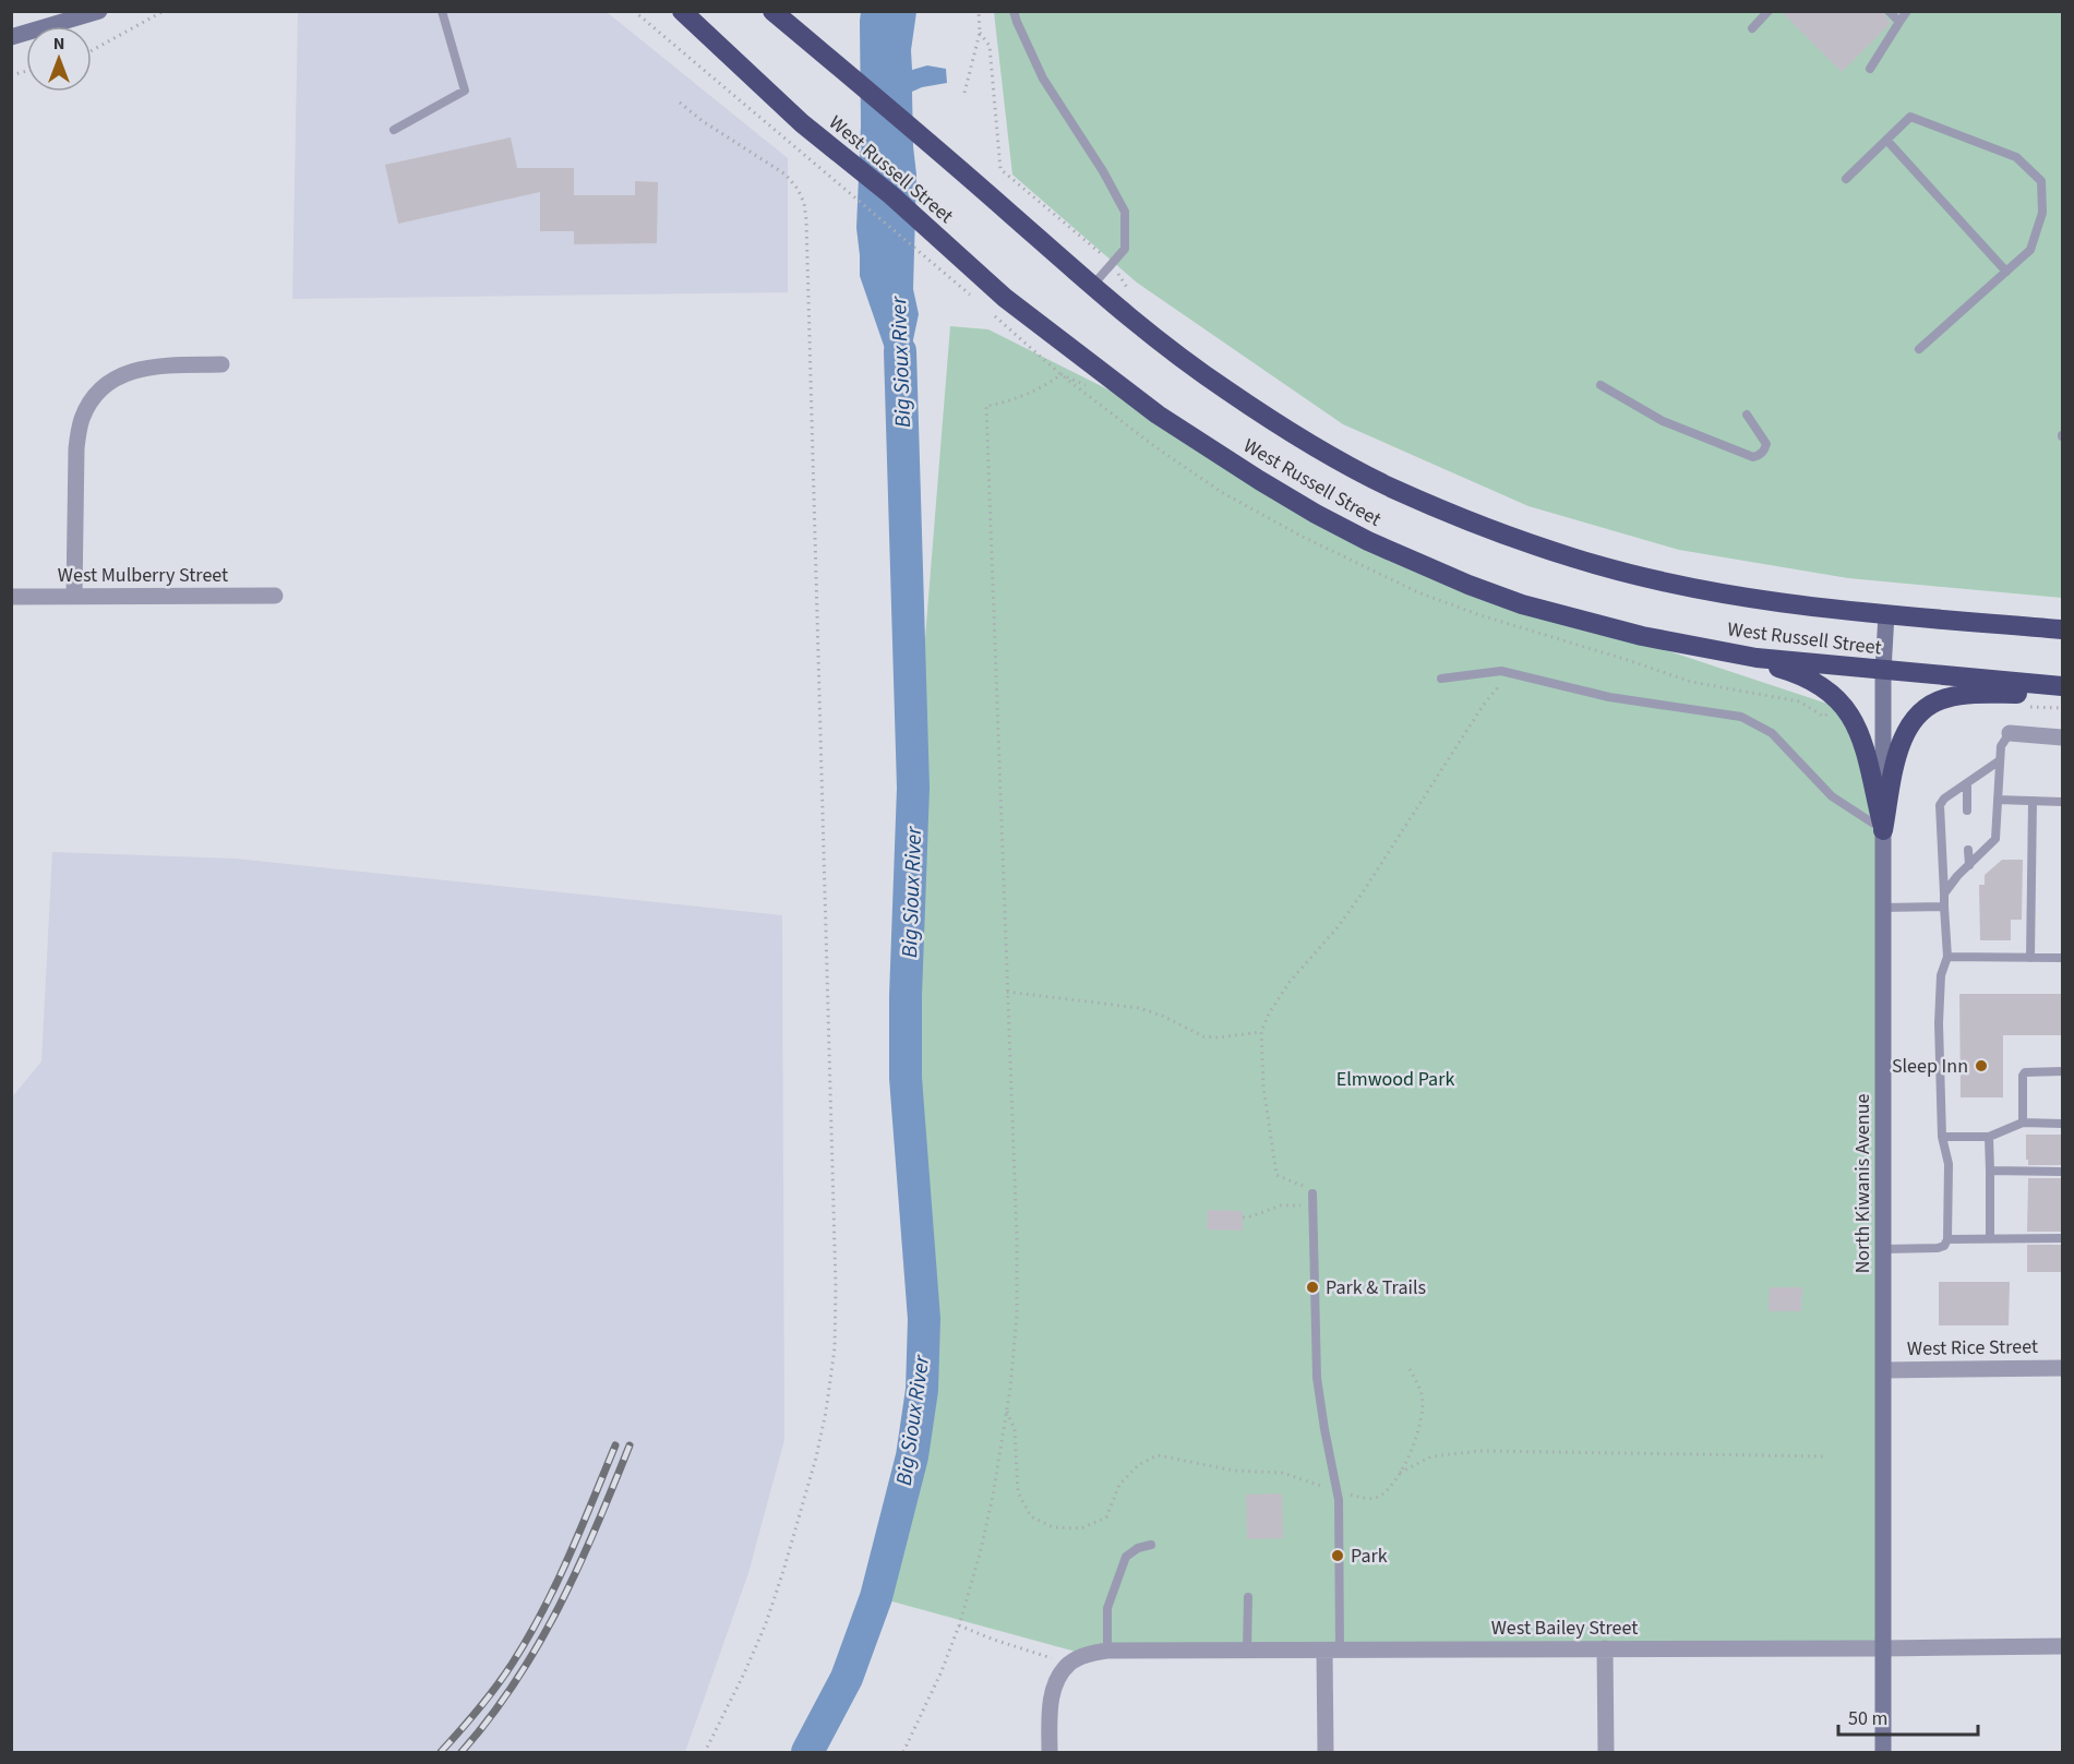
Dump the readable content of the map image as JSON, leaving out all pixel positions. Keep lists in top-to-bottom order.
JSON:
{
  "streets": {
    "highway": ["West Russell Street"],
    "main road": ["North Kiwanis Avenue"],
    "street": ["West Mulberry Street", "West Rice Street", "West Bailey Street"]
  },
  "crossings": [
    ["West Russell Street", "North Kiwanis Avenue"],
    ["North Kiwanis Avenue", "West Rice Street"],
    ["North Kiwanis Avenue", "West Bailey Street"]
  ],
  "water": ["Big Sioux River"],
  "parks": ["Elmwood Park"],
  "places": ["Sleep Inn", "Park & Trails", "Park"],
  "scale_bar": "50 m",
  "north": "top"
}
